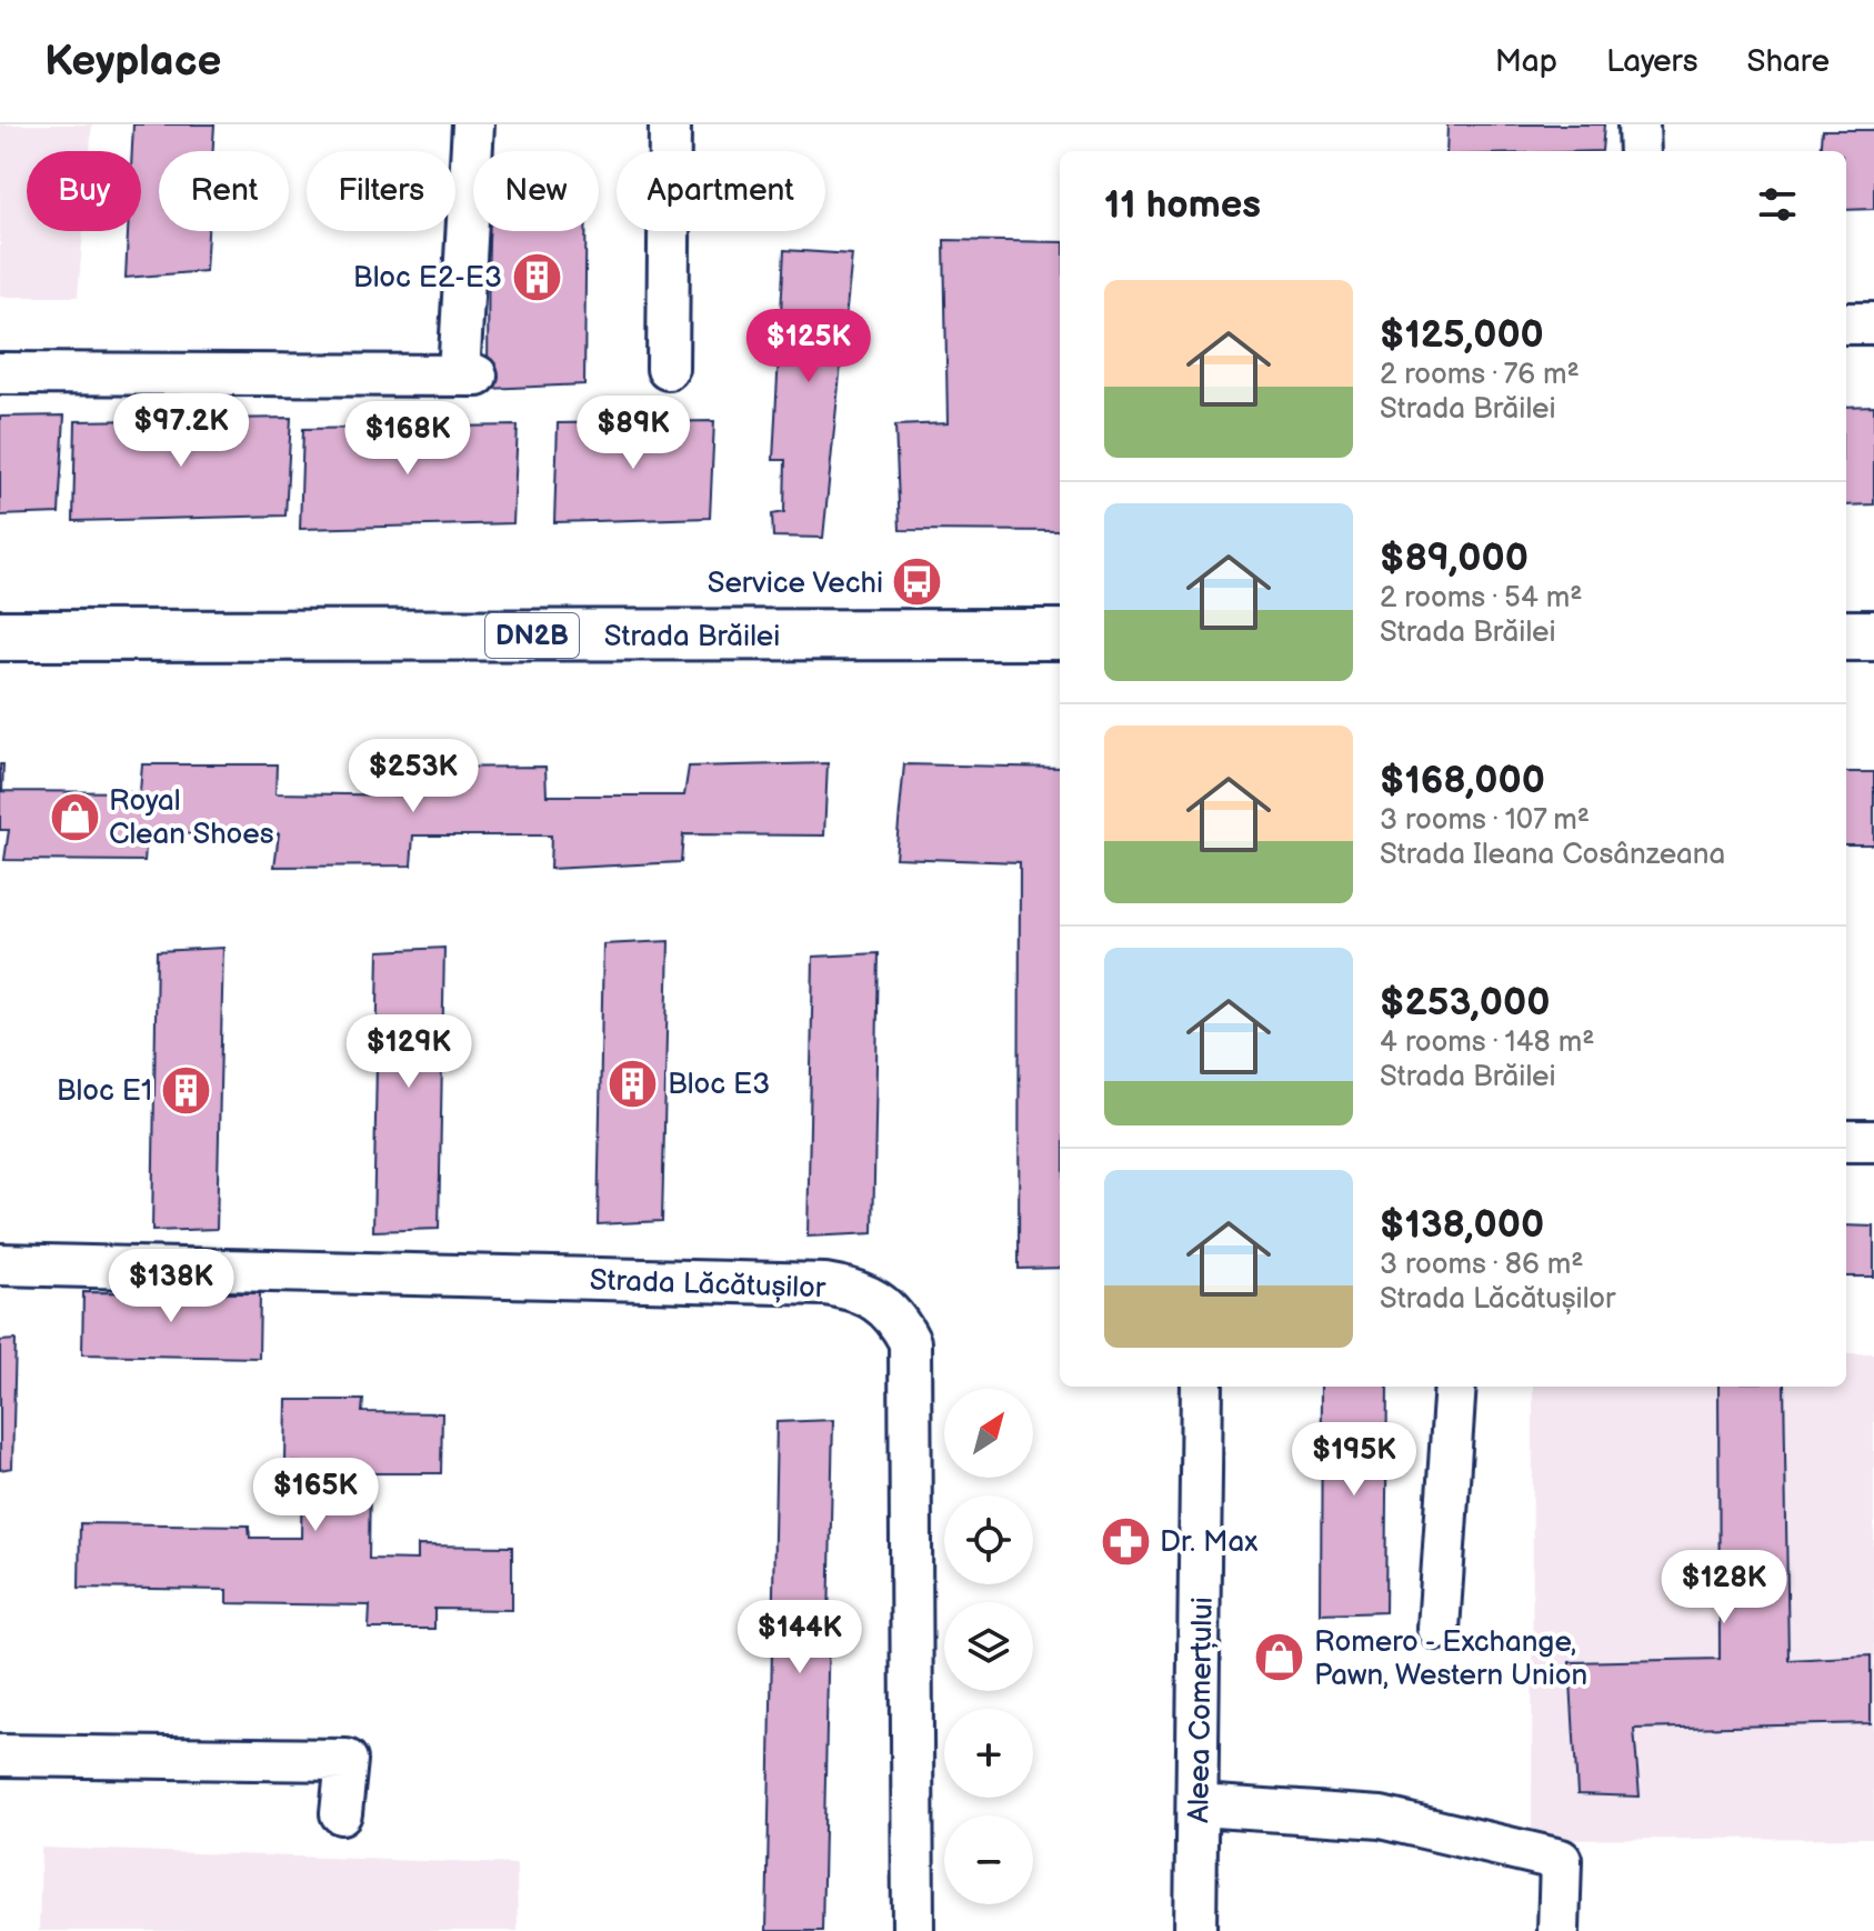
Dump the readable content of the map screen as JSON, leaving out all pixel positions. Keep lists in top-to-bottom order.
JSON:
{
  "streets": {
    "main road": ["DN2B", "Strada Brăilei"],
    "street": ["Strada Lăcătușilor", "Aleea Comerțului"]
  },
  "places": {
    "building": ["Bloc E2-E3", "Bloc E3", "Bloc E1"],
    "bus stop": ["Service Vechi"],
    "shop": ["Royal Clean Shoes", "Romero - Exchange, Pawn, Western Union"],
    "pharmacy": ["Dr. Max"]
  },
  "north": "top right",
  "page": {
    "header": "Keyplace",
    "nav": ["Map", "Layers", "Share"],
    "chip": [
      "Buy",
      "Rent",
      "Filters",
      "New",
      "Apartment"
    ],
    "heading": "11 homes",
    "list": [
      {
        "name": "$125,000",
        "note": "2 rooms · 76 m² · Strada Brăilei"
      },
      {
        "name": "$89,000",
        "note": "2 rooms · 54 m² · Strada Brăilei"
      },
      {
        "name": "$168,000",
        "note": "3 rooms · 107 m² · Strada Ileana Cosânzeana"
      },
      {
        "name": "$253,000",
        "note": "4 rooms · 148 m² · Strada Brăilei"
      },
      {
        "name": "$138,000",
        "note": "3 rooms · 86 m² · Strada Lăcătușilor"
      }
    ],
    "price": [
      "$125K",
      "$97.2K",
      "$89K",
      "$168K",
      "$253K",
      "$129K",
      "$138K",
      "$195K",
      "$165K",
      "$128K",
      "$144K"
    ],
    "map_buttons": ["+", "−"]
  }
}
